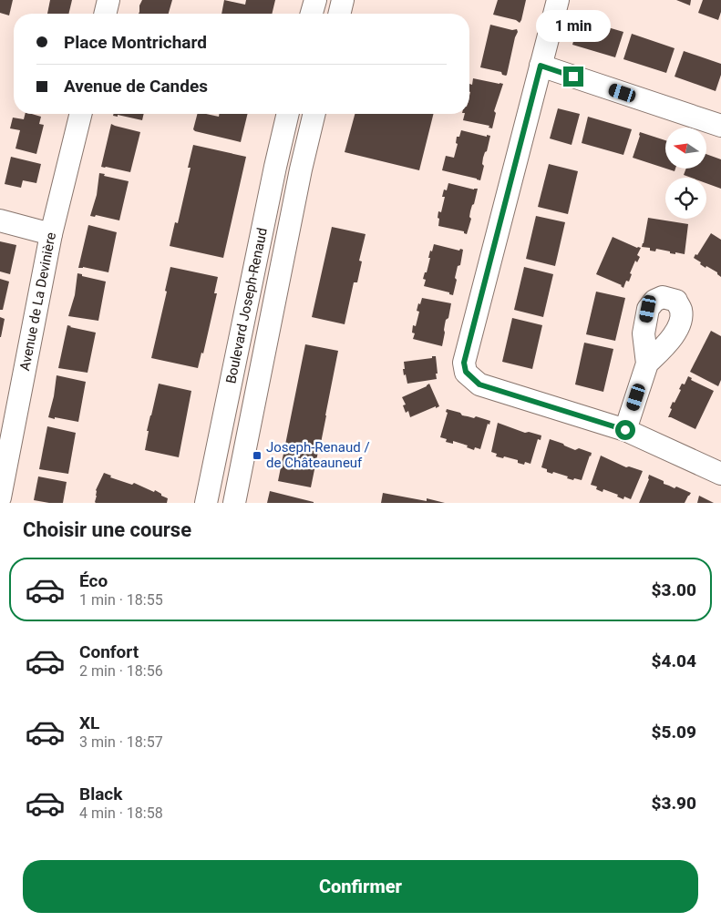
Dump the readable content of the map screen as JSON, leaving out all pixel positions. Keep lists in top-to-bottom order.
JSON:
{
  "streets": {
    "street": ["Avenue de La Devinière", "Boulevard Joseph-Renaud"]
  },
  "places": {
    "transit": ["Joseph-Renaud / de Châteauneuf"]
  },
  "north": "left",
  "page": {
    "bubble": "1 min",
    "banner": ["Place Montrichard", "Avenue de Candes"],
    "heading": "Choisir une course",
    "list": [
      {
        "name": "Éco",
        "note": "1 min · 18:55",
        "value": "$3.00"
      },
      {
        "name": "Confort",
        "note": "2 min · 18:56",
        "value": "$4.04"
      },
      {
        "name": "XL",
        "note": "3 min · 18:57",
        "value": "$5.09"
      },
      {
        "name": "Black",
        "note": "4 min · 18:58",
        "value": "$3.90"
      }
    ],
    "buttons": "Confirmer"
  }
}
